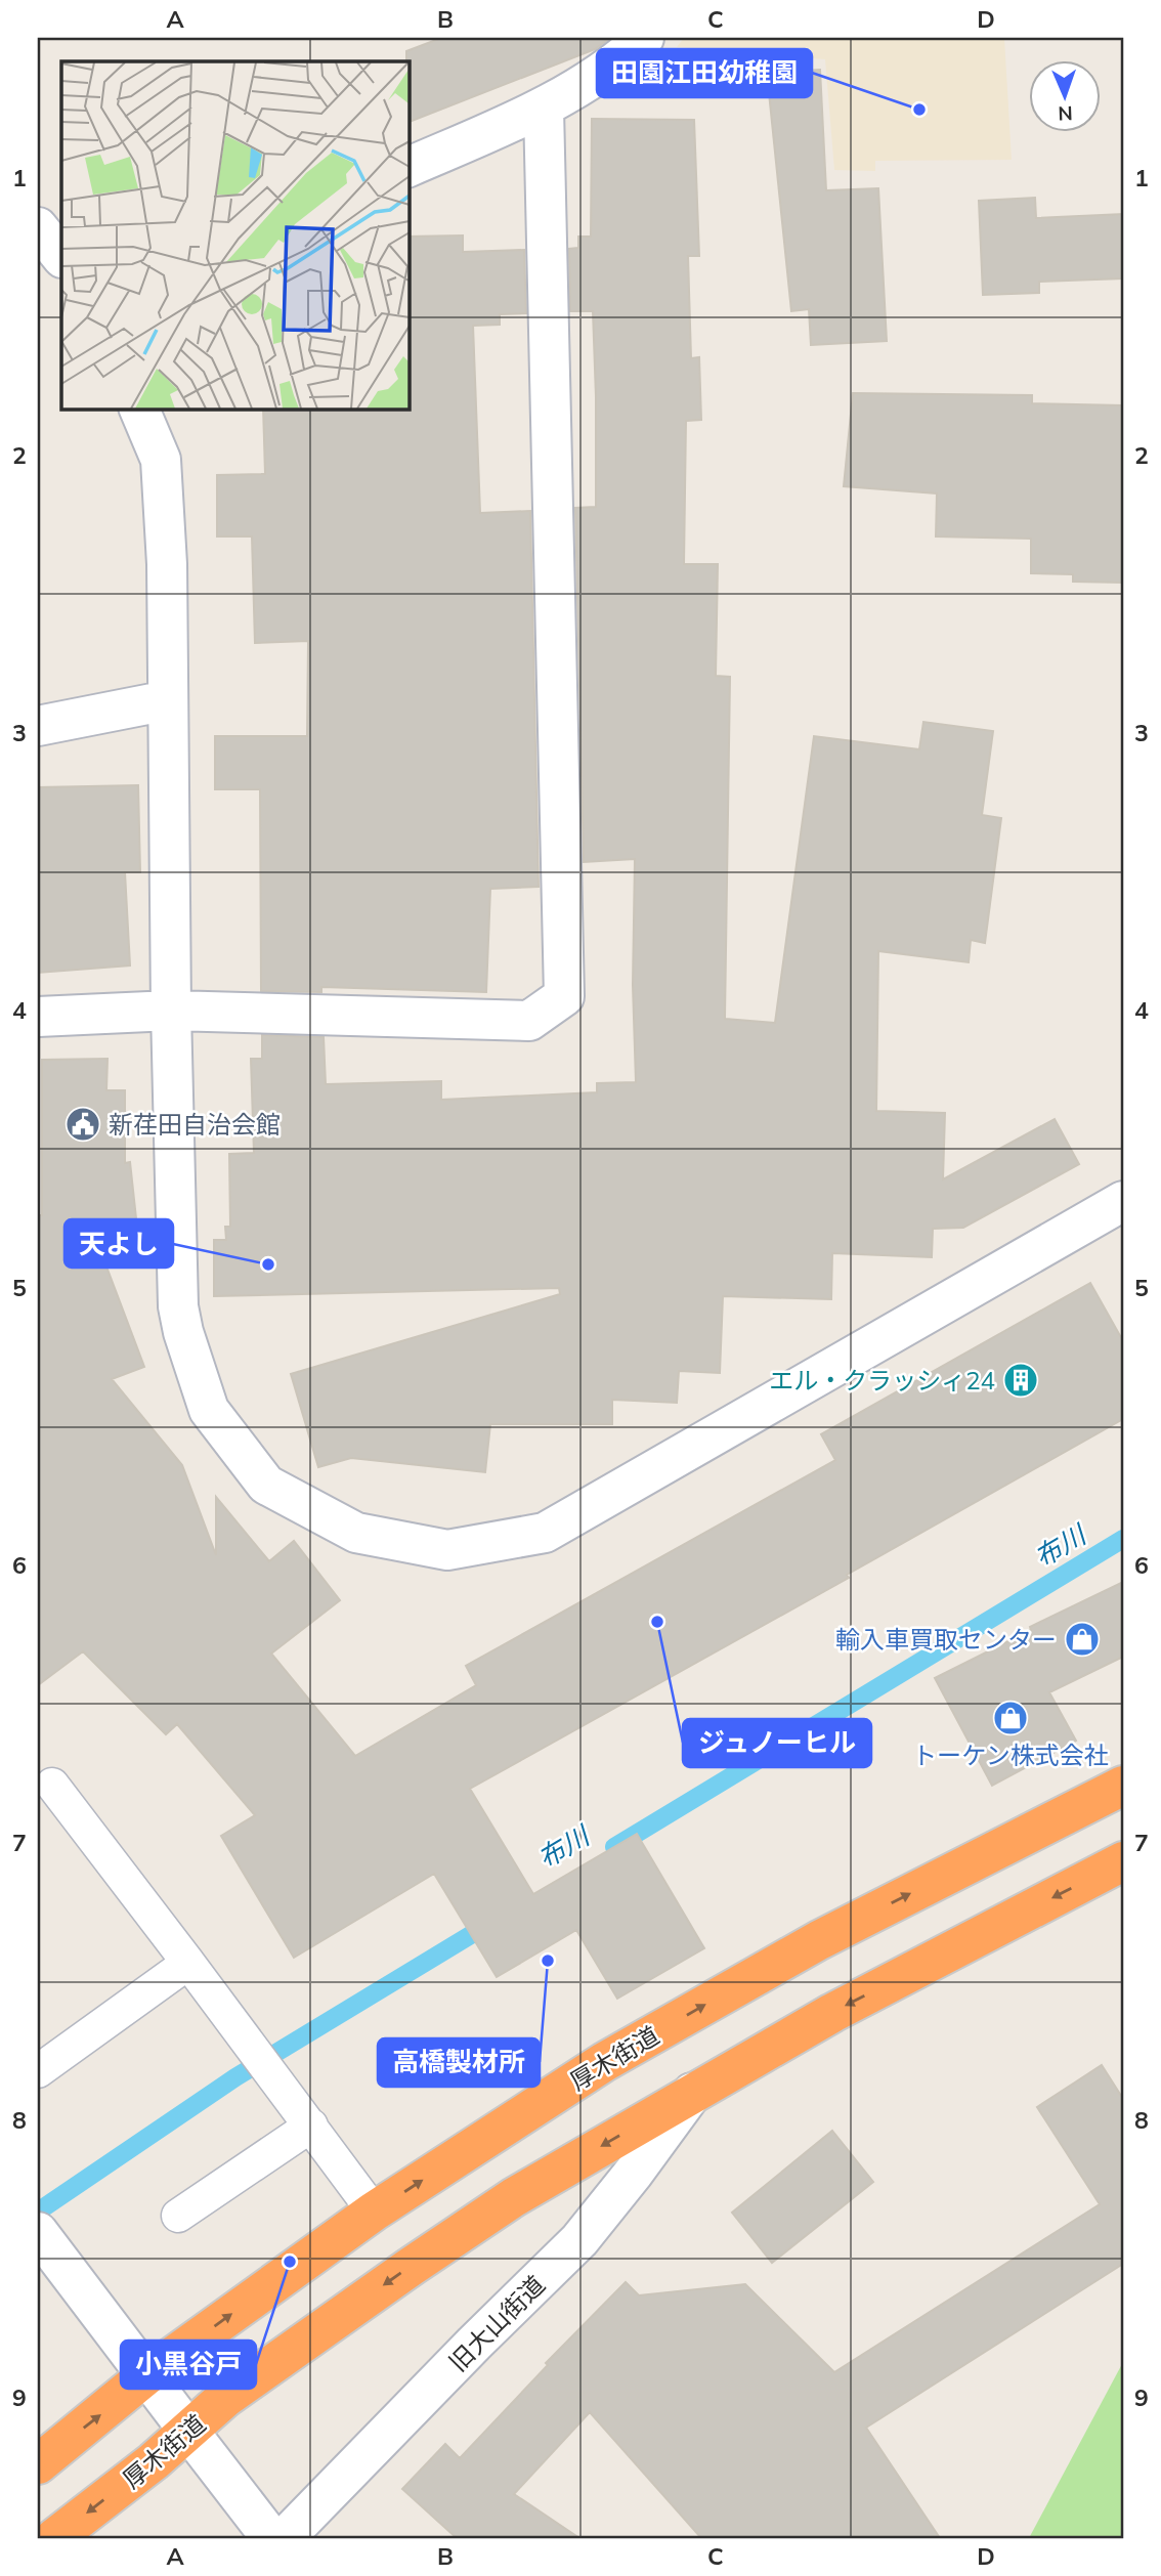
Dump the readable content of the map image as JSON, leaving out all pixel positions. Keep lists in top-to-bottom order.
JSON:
{
  "streets": {
    "highway": ["厚木街道"],
    "street": ["旧大山街道"]
  },
  "crossings": [
    ["厚木街道", "旧大山街道"]
  ],
  "water": ["布川"],
  "places": {
    "other": [
      "田園江田幼稚園",
      "天よし",
      "ジュノーヒル",
      "高橋製材所",
      "小黒谷戸"
    ],
    "public building": ["新荏田自治会館"],
    "building": ["エル・クラッシィ24"],
    "shop": ["輸入車買取センター", "トーケン株式会社"]
  },
  "north": "bottom",
  "grid": {
    "columns": [
      "A",
      "B",
      "C",
      "D"
    ],
    "rows": [
      "1",
      "2",
      "3",
      "4",
      "5",
      "6",
      "7",
      "8",
      "9"
    ]
  }
}
